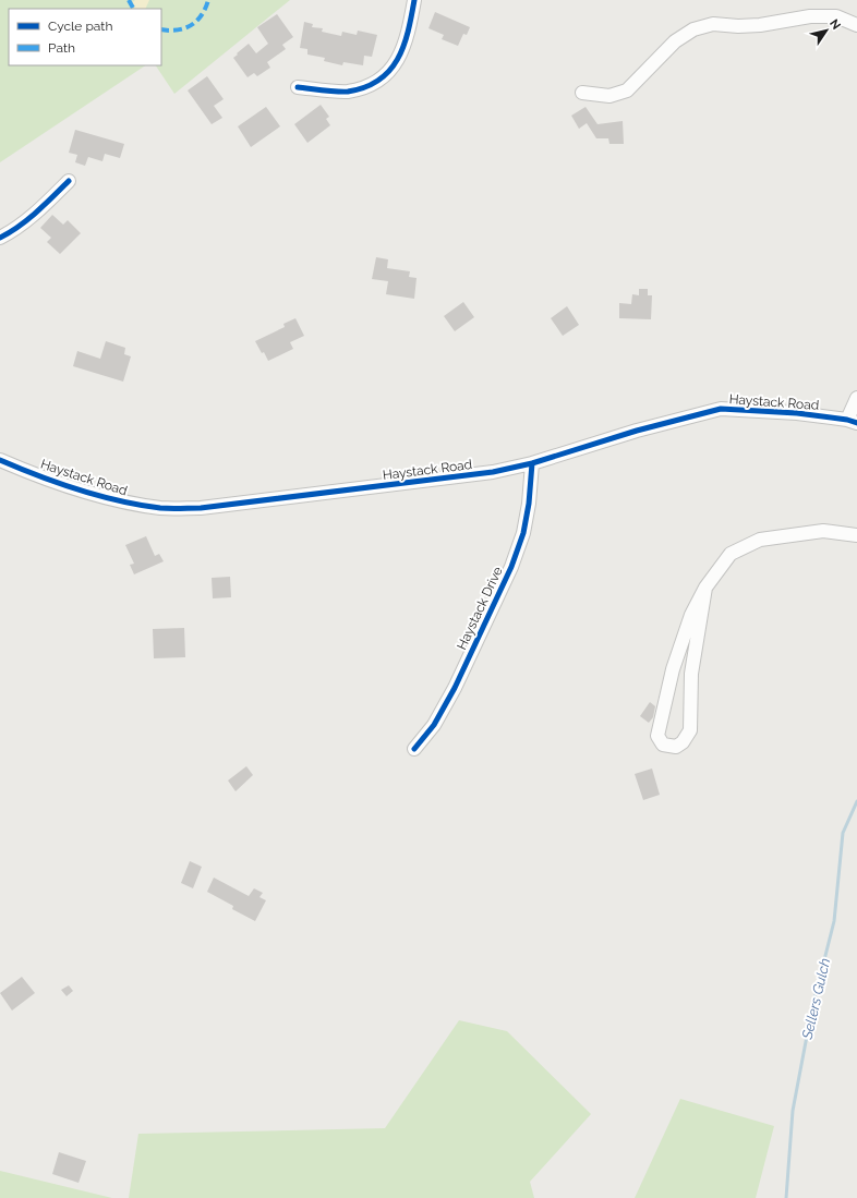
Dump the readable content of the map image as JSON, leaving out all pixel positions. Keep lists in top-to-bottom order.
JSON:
{
  "streets": {
    "street": ["Haystack Road", "Haystack Drive"]
  },
  "crossings": [
    ["Haystack Road", "Haystack Drive"]
  ],
  "water": ["Sellers Gulch"],
  "legend": ["Cycle path", "Path"],
  "north": "top right"
}
